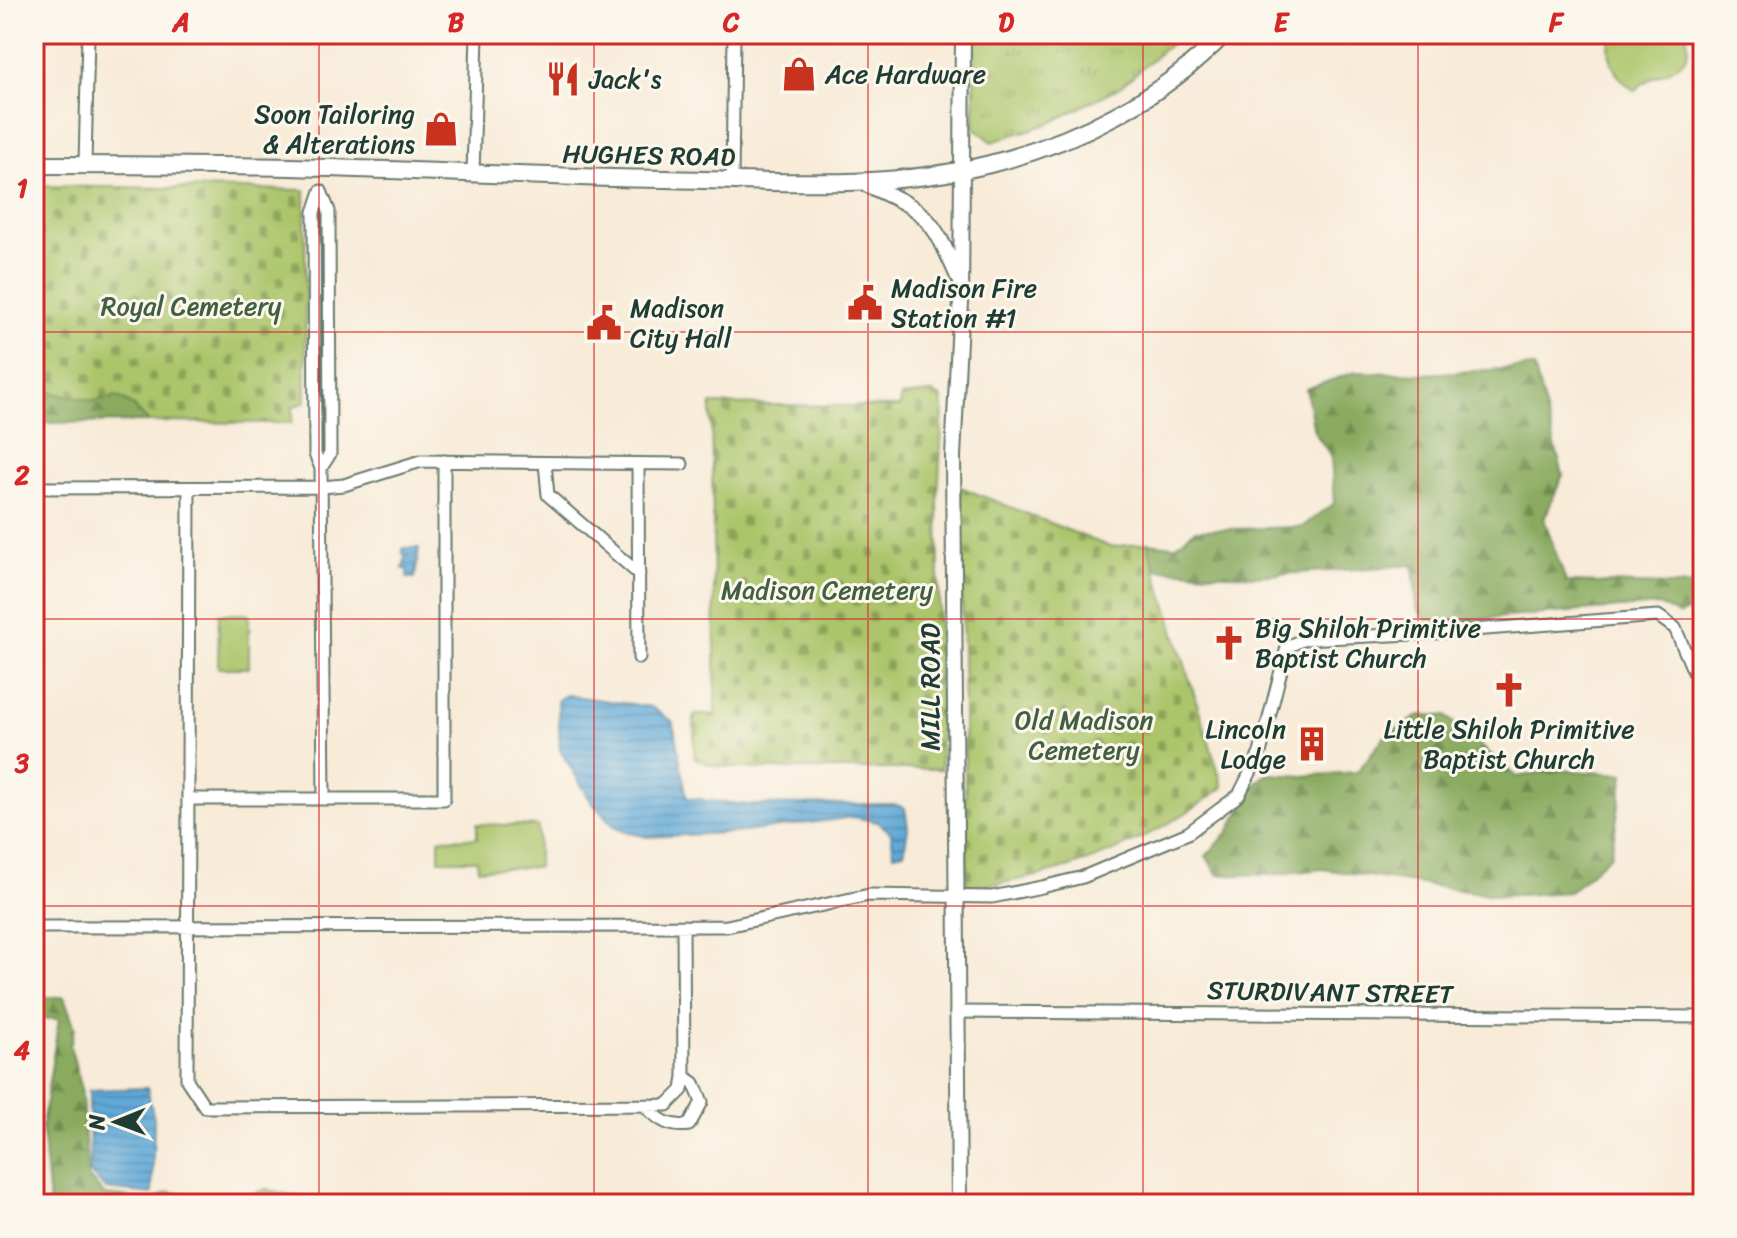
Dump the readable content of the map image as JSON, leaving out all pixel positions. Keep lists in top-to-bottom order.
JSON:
{
  "streets": {
    "main road": ["HUGHES ROAD"],
    "street": ["MILL ROAD", "STURDIVANT STREET"]
  },
  "crossings": [
    ["HUGHES ROAD", "MILL ROAD"],
    ["MILL ROAD", "STURDIVANT STREET"]
  ],
  "parks": ["Royal Cemetery", "Madison Cemetery", "Old Madison Cemetery"],
  "places": {
    "shop": ["Ace Hardware", "Soon Tailoring & Alterations"],
    "restaurant": ["Jack's"],
    "public building": ["Madison Fire Station #1", "Madison City Hall"],
    "church": ["Big Shiloh Primitive Baptist Church", "Little Shiloh Primitive Baptist Church"],
    "building": ["Lincoln Lodge"]
  },
  "north": "left",
  "grid": {
    "columns": [
      "A",
      "B",
      "C",
      "D",
      "E",
      "F"
    ],
    "rows": [
      "1",
      "2",
      "3",
      "4"
    ]
  }
}
